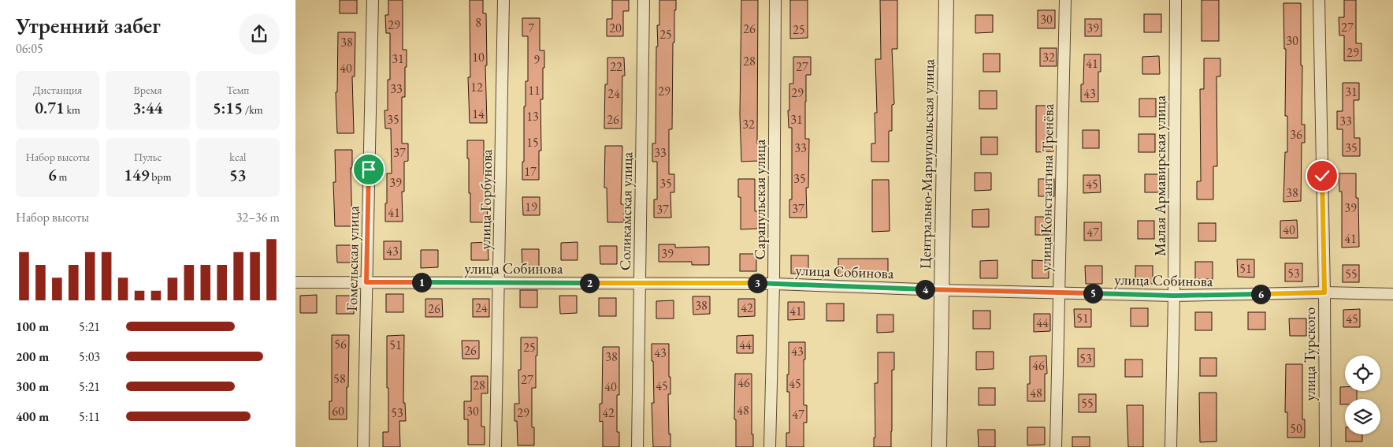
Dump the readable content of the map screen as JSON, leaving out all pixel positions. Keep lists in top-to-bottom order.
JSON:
{
  "streets": {
    "street": [
      "Центрально-Мариупольская улица",
      "Малая Армавирская улица",
      "улица Константина Тренёва",
      "улица Горбунова",
      "Сарапульская улица",
      "Соликамская улица",
      "Гомельская улица",
      "улица Собинова",
      "улица Турского"
    ]
  },
  "crossings": [
    ["Центрально-Мариупольская улица", "улица Собинова"],
    ["Малая Армавирская улица", "улица Собинова"],
    ["улица Константина Тренёва", "улица Собинова"],
    ["улица Горбунова", "улица Собинова"],
    ["Сарапульская улица", "улица Собинова"],
    ["Соликамская улица", "улица Собинова"],
    ["Гомельская улица", "улица Собинова"],
    ["улица Собинова", "улица Турского"]
  ],
  "house_numbers": [
    "30",
    "8",
    "29",
    "27",
    "7",
    "20",
    "39",
    "26",
    "25",
    "25",
    "30",
    "38",
    "29",
    "10",
    "32",
    "31",
    "9",
    "28",
    "41",
    "22",
    "27",
    "40",
    "12",
    "33",
    "11",
    "29",
    "31",
    "29",
    "24",
    "43",
    "14",
    "13",
    "35",
    "26",
    "31",
    "33",
    "32",
    "36",
    "15",
    "33",
    "35",
    "37",
    "33",
    "17",
    "35",
    "39",
    "35",
    "45",
    "38",
    "19",
    "39",
    "37",
    "37",
    "41",
    "40",
    "47",
    "41",
    "43",
    "39",
    "51",
    "53",
    "55",
    "38",
    "24",
    "42",
    "26",
    "41",
    "51",
    "45",
    "44",
    "56",
    "51",
    "44",
    "25",
    "26",
    "43",
    "43",
    "38",
    "53",
    "46",
    "58",
    "27",
    "46",
    "45",
    "28",
    "45",
    "40",
    "48",
    "55",
    "48",
    "60",
    "30",
    "53",
    "29",
    "42",
    "47",
    "50"
  ],
  "page": {
    "heading": ["Утренний забег", "06:05"],
    "stats": [
      ["Дистанция", "0.71 km"],
      ["Время", "3:44"],
      ["Темп", "5:15 /km"],
      ["Набор высоты", "6 m"],
      ["Пульс", "149 bpm"],
      ["kcal", "53"]
    ],
    "chart": ["Набор высоты", "32–36 m"],
    "pins": [
      "1",
      "2",
      "3",
      "4",
      "5",
      "6"
    ],
    "list": [
      {
        "name": "100 m",
        "note": "5:21"
      },
      {
        "name": "200 m",
        "note": "5:03"
      },
      {
        "name": "300 m",
        "note": "5:21"
      },
      {
        "name": "400 m",
        "note": "5:11"
      }
    ]
  }
}
